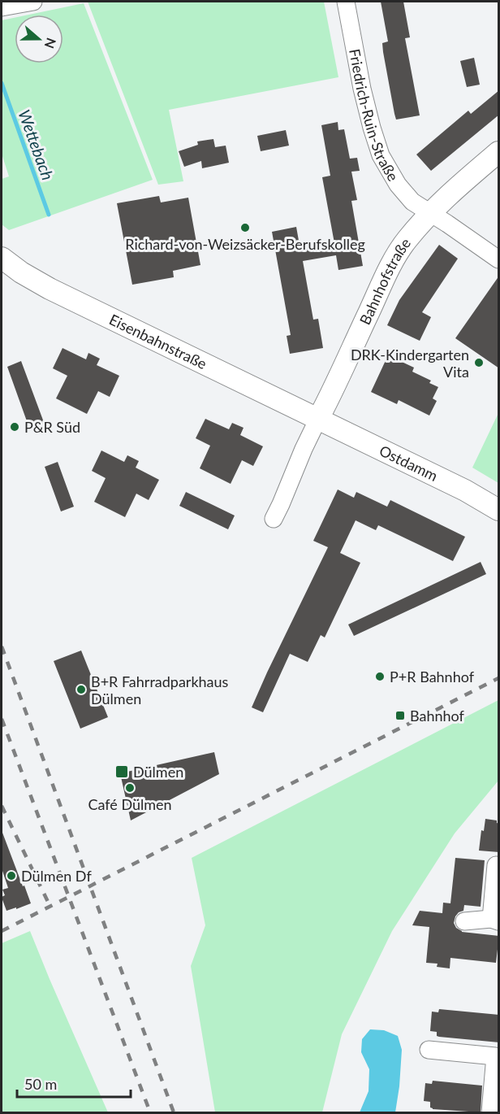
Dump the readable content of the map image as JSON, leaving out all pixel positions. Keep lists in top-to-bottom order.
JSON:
{
  "streets": {
    "street": [
      "Friedrich-Ruin-Straße",
      "Bahnhofstraße",
      "Eisenbahnstraße",
      "Ostdamm"
    ]
  },
  "crossings": [
    ["Friedrich-Ruin-Straße", "Bahnhofstraße"],
    ["Bahnhofstraße", "Eisenbahnstraße"],
    ["Bahnhofstraße", "Ostdamm"],
    ["Eisenbahnstraße", "Ostdamm"]
  ],
  "water": ["Wettebach"],
  "places": {
    "other": [
      "Richard-von-Weizsäcker-Berufskolleg",
      "DRK-Kindergarten Vita",
      "P&R Süd",
      "P+R Bahnhof",
      "B+R Fahrradparkhaus Dülmen",
      "Café Dülmen",
      "Dülmen Df"
    ],
    "transit": ["Bahnhof", "Dülmen"]
  },
  "scale_bar": "50 m",
  "north": "right"
}
